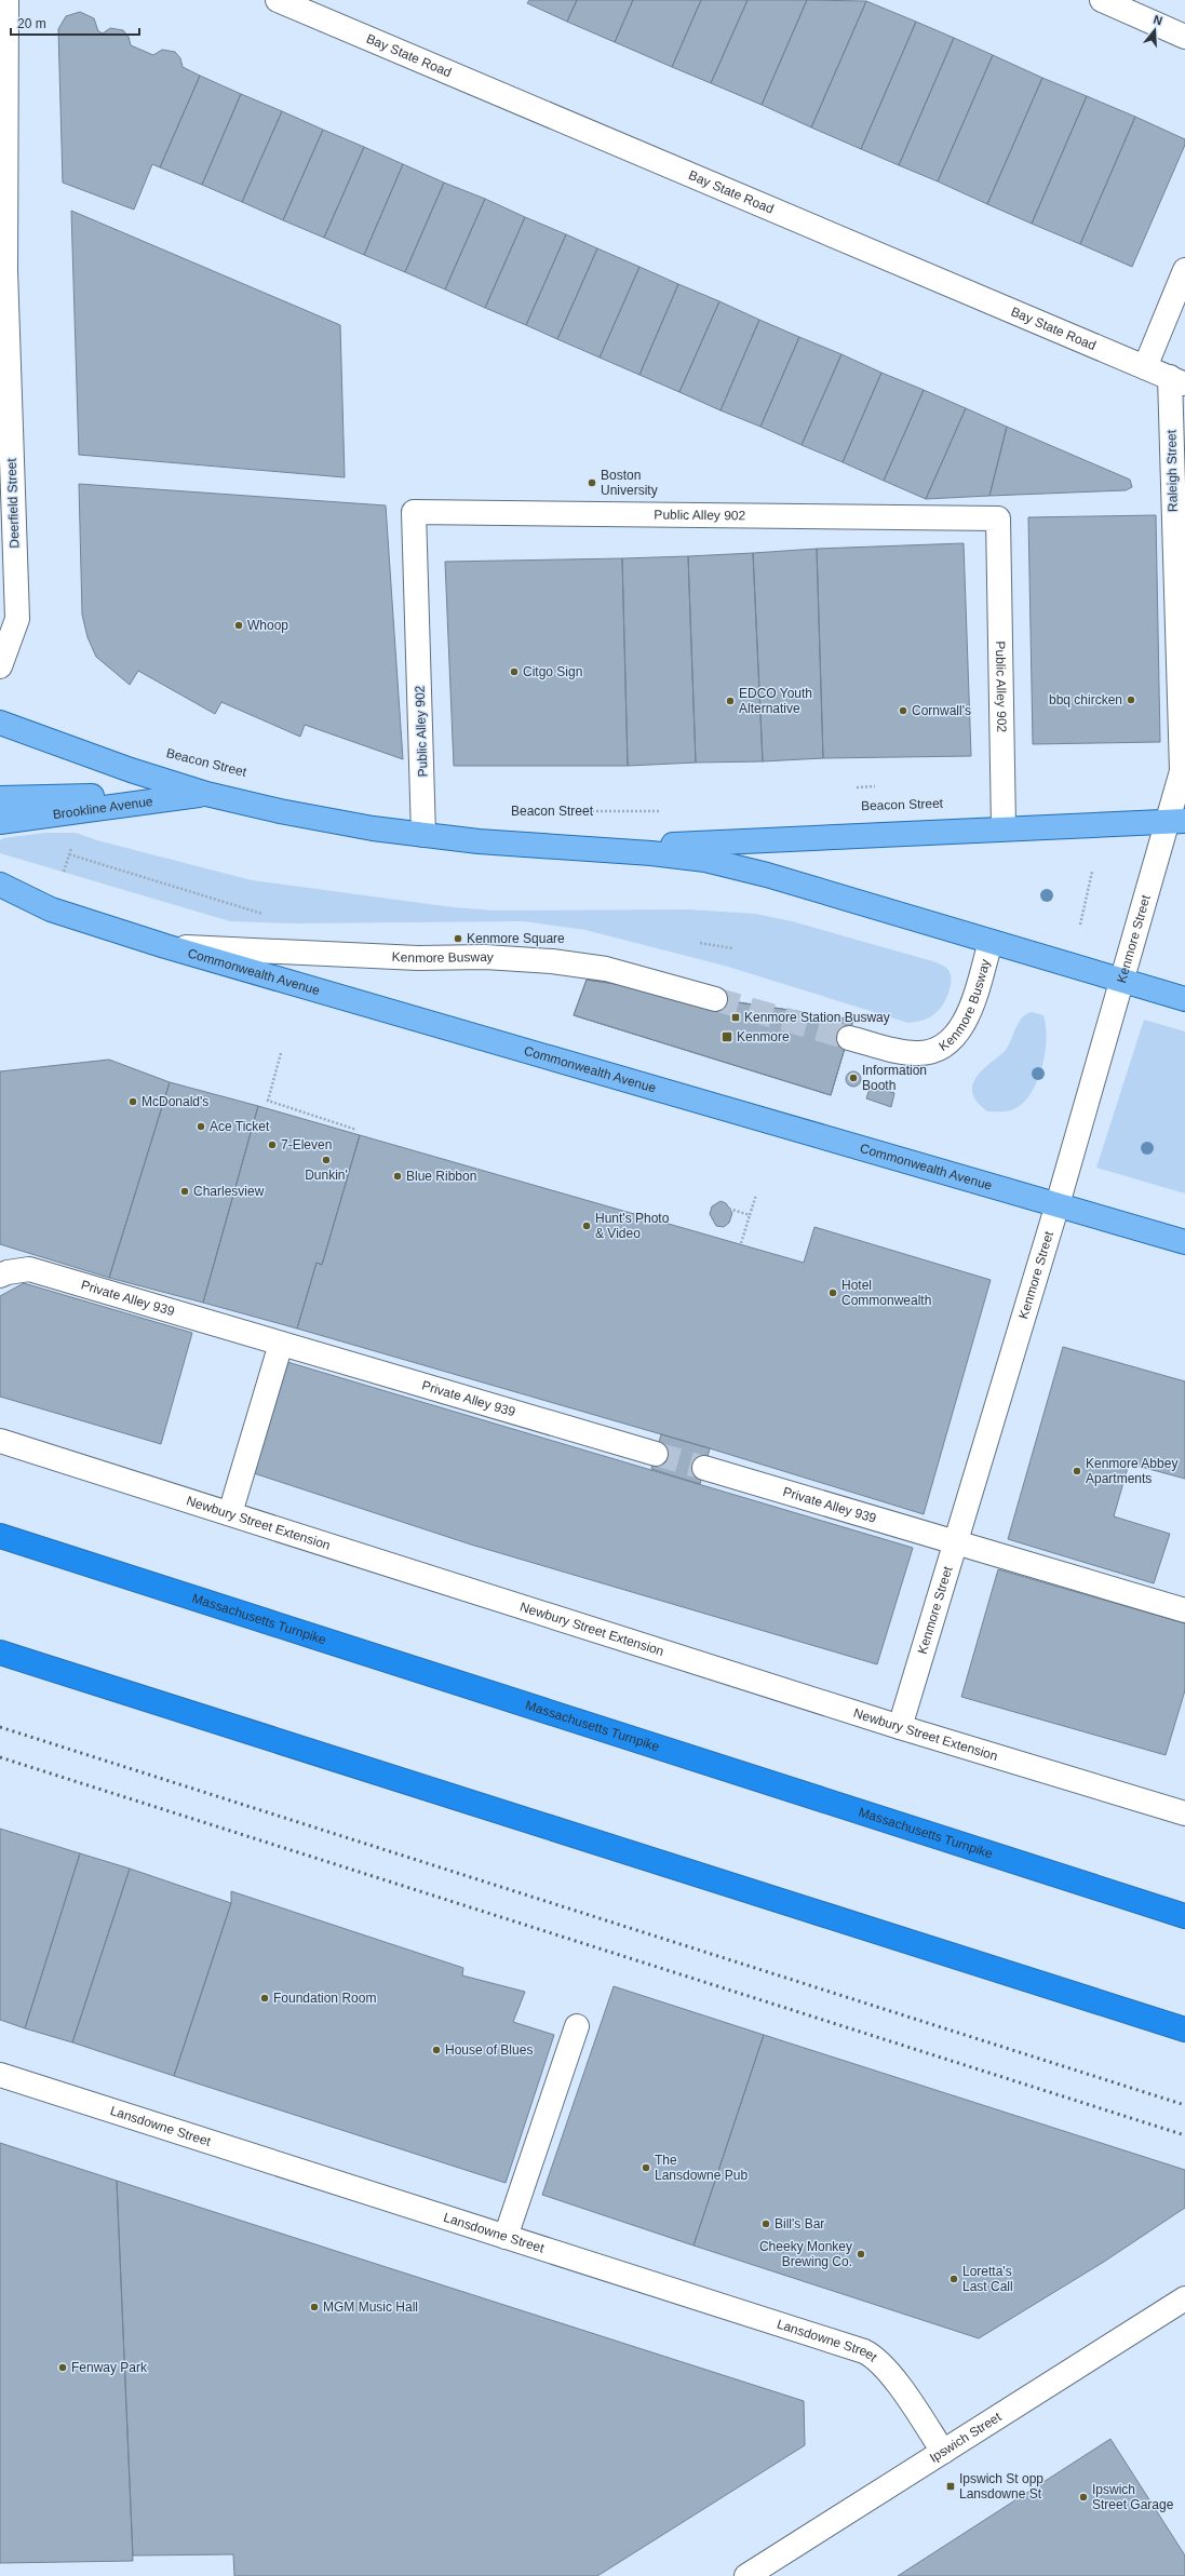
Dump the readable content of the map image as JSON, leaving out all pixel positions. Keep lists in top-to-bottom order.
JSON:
{
  "streets": {
    "highway": ["Massachusetts Turnpike"],
    "main road": ["Brookline Avenue", "Commonwealth Avenue"],
    "street": [
      "Bay State Road",
      "Raleigh Street",
      "Deerfield Street",
      "Public Alley 902",
      "Kenmore Street",
      "Kenmore Busway",
      "Private Alley 939",
      "Newbury Street Extension",
      "Lansdowne Street",
      "Ipswich Street"
    ],
    "path": ["Beacon Street"]
  },
  "crossings": [
    ["Bay State Road", "Raleigh Street"],
    ["Raleigh Street", "Kenmore Street"],
    ["Kenmore Street", "Commonwealth Avenue"],
    ["Kenmore Street", "Private Alley 939"],
    ["Kenmore Street", "Newbury Street Extension"],
    ["Kenmore Busway", "Commonwealth Avenue"],
    ["Lansdowne Street", "Ipswich Street"]
  ],
  "places": {
    "other": [
      "Boston University",
      "Whoop",
      "Citgo Sign",
      "bbq chircken",
      "EDCO Youth Alternative",
      "Cornwall's",
      "Kenmore Square",
      "Information Booth",
      "McDonald's",
      "Ace Ticket",
      "7-Eleven",
      "Dunkin'",
      "Blue Ribbon",
      "Charlesview",
      "Hunt's Photo & Video",
      "Hotel Commonwealth",
      "Kenmore Abbey Apartments",
      "Foundation Room",
      "House of Blues",
      "The Lansdowne Pub",
      "Bill's Bar",
      "Cheeky Monkey Brewing Co.",
      "Loretta's Last Call",
      "MGM Music Hall",
      "Fenway Park",
      "Ipswich Street Garage"
    ],
    "transit": ["Kenmore Station Busway", "Kenmore", "Ipswich St opp Lansdowne St"]
  },
  "scale_bar": "20 m",
  "north": "top"
}
